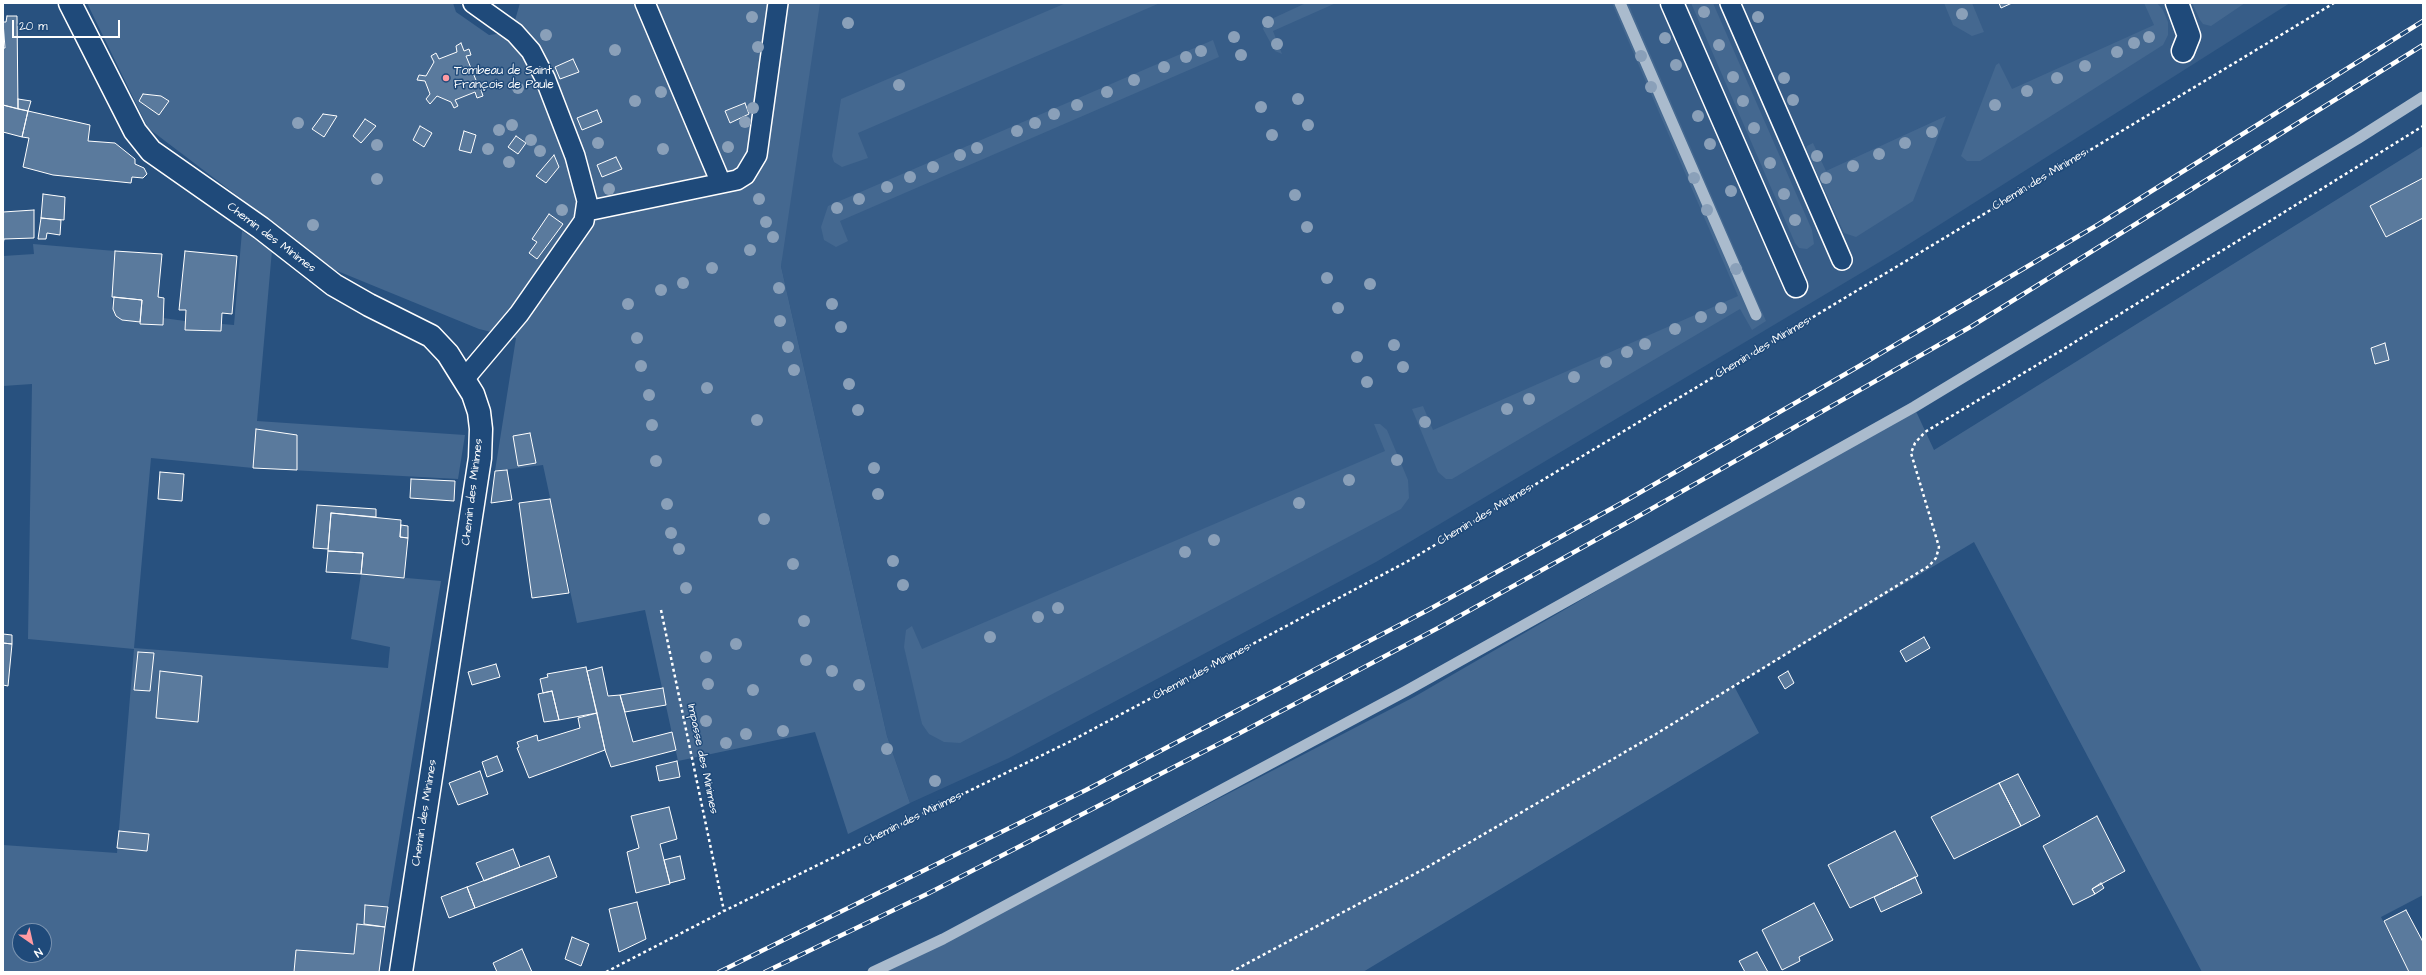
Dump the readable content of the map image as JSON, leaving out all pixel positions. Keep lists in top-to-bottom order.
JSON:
{
  "streets": {
    "street": ["Chemin des Minimes"],
    "path": ["Impasse des Minimes"]
  },
  "crossings": [
    ["Chemin des Minimes", "Impasse des Minimes"]
  ],
  "places": ["Tombeau de Saint François de Paule"],
  "scale_bar": "20 m",
  "north": "bottom right"
}
